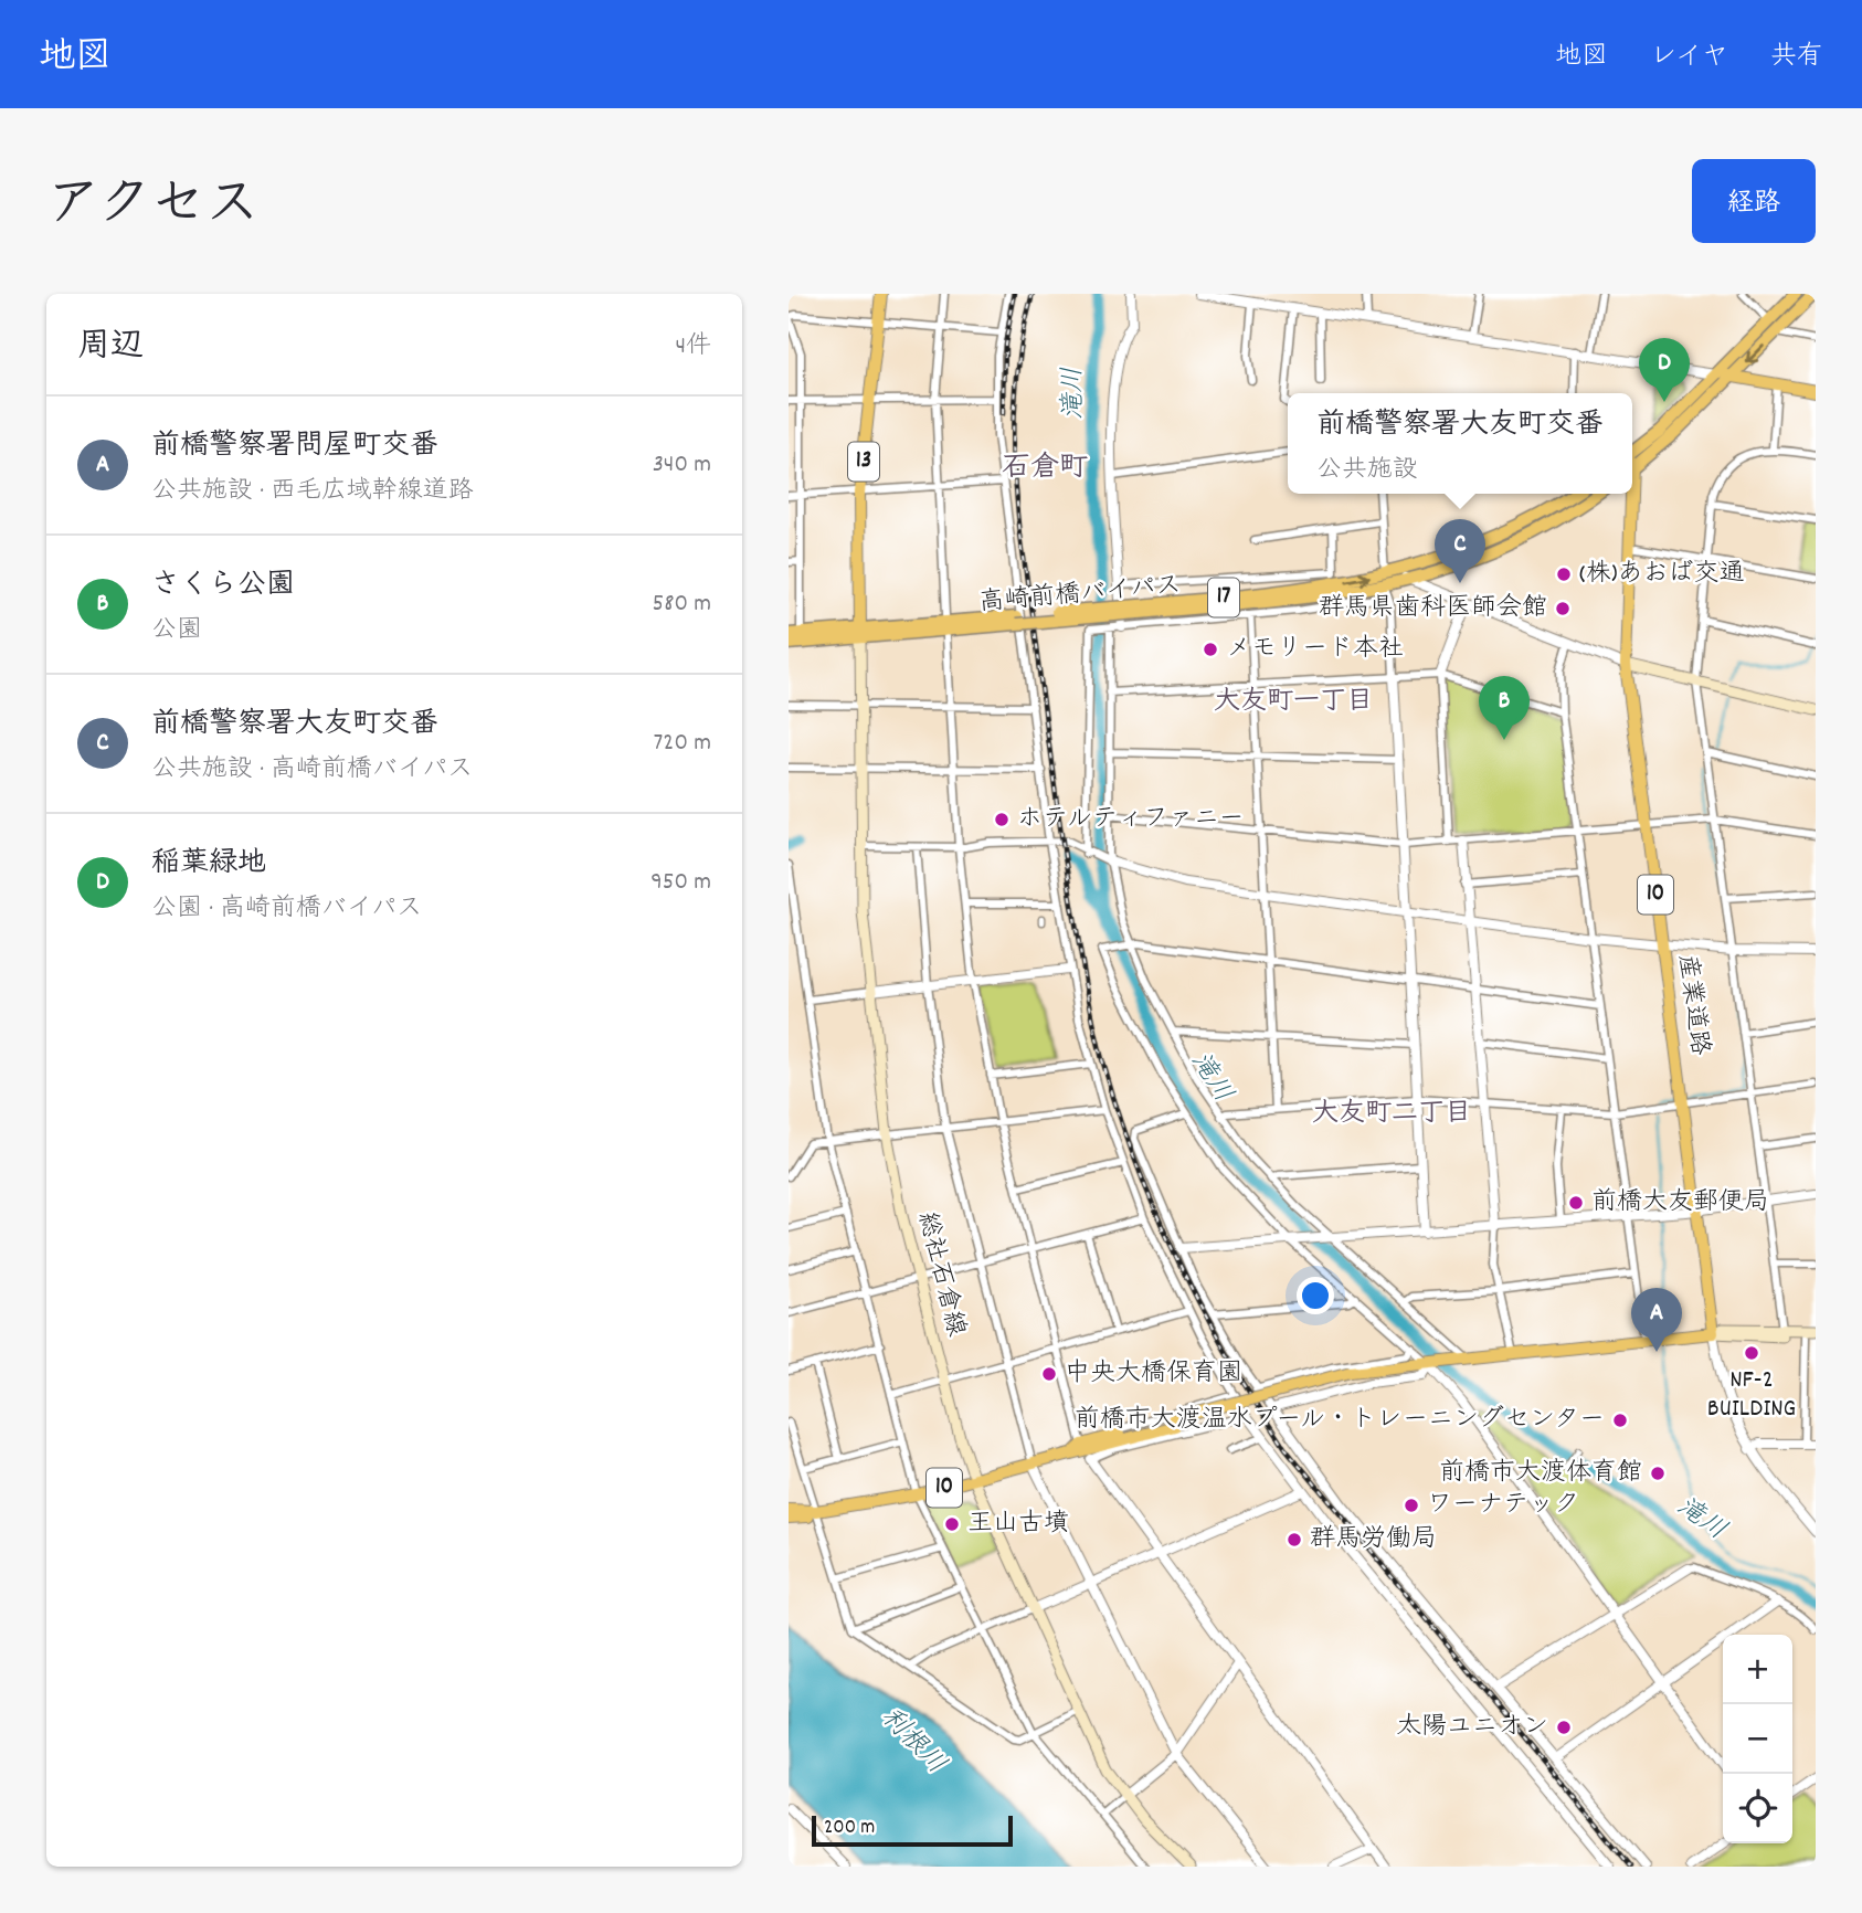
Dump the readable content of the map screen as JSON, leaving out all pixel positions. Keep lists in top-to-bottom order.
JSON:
{
  "streets": {
    "highway": ["高崎前橋バイパス", "17"],
    "main road": [
      "13",
      "10",
      "産業道路",
      "総社石倉線"
    ]
  },
  "crossings": [
    ["13", "高崎前橋バイパス"],
    ["13", "17"],
    ["13", "総社石倉線"],
    ["高崎前橋バイパス", "17"],
    ["高崎前橋バイパス", "総社石倉線"],
    ["17", "総社石倉線"],
    ["10", "産業道路"],
    ["10", "総社石倉線"]
  ],
  "districts": ["石倉町", "大友町一丁目", "大友町二丁目"],
  "water": ["滝川", "利根川"],
  "places": [
    "(株)あおば交通",
    "群馬県歯科医師会館",
    "メモリード本社",
    "ホテルティファニー",
    "前橋大友郵便局",
    "NF-2 BUILDING",
    "中央大橋保育園",
    "前橋市大渡温水プール・トレーニングセンター",
    "前橋市大渡体育館",
    "ワーナテック",
    "王山古墳",
    "群馬労働局",
    "太陽ユニオン"
  ],
  "scale_bar": "200 m",
  "page": {
    "header": "地図",
    "nav": ["地図", "レイヤ", "共有"],
    "title": "アクセス",
    "buttons": "経路",
    "heading": ["周辺", "4件"],
    "pins": [
      "D",
      "C",
      "B",
      "A"
    ],
    "popup": ["前橋警察署大友町交番", "公共施設"],
    "list": [
      {
        "mark": "A",
        "name": "前橋警察署問屋町交番",
        "note": "公共施設 · 西毛広域幹線道路",
        "value": "340 m"
      },
      {
        "mark": "B",
        "name": "さくら公園",
        "note": "公園",
        "value": "580 m"
      },
      {
        "mark": "C",
        "name": "前橋警察署大友町交番",
        "note": "公共施設 · 高崎前橋バイパス",
        "value": "720 m"
      },
      {
        "mark": "D",
        "name": "稲葉緑地",
        "note": "公園 · 高崎前橋バイパス",
        "value": "950 m"
      }
    ],
    "map_buttons": ["+", "−"],
    "scale": "200 m"
  }
}
